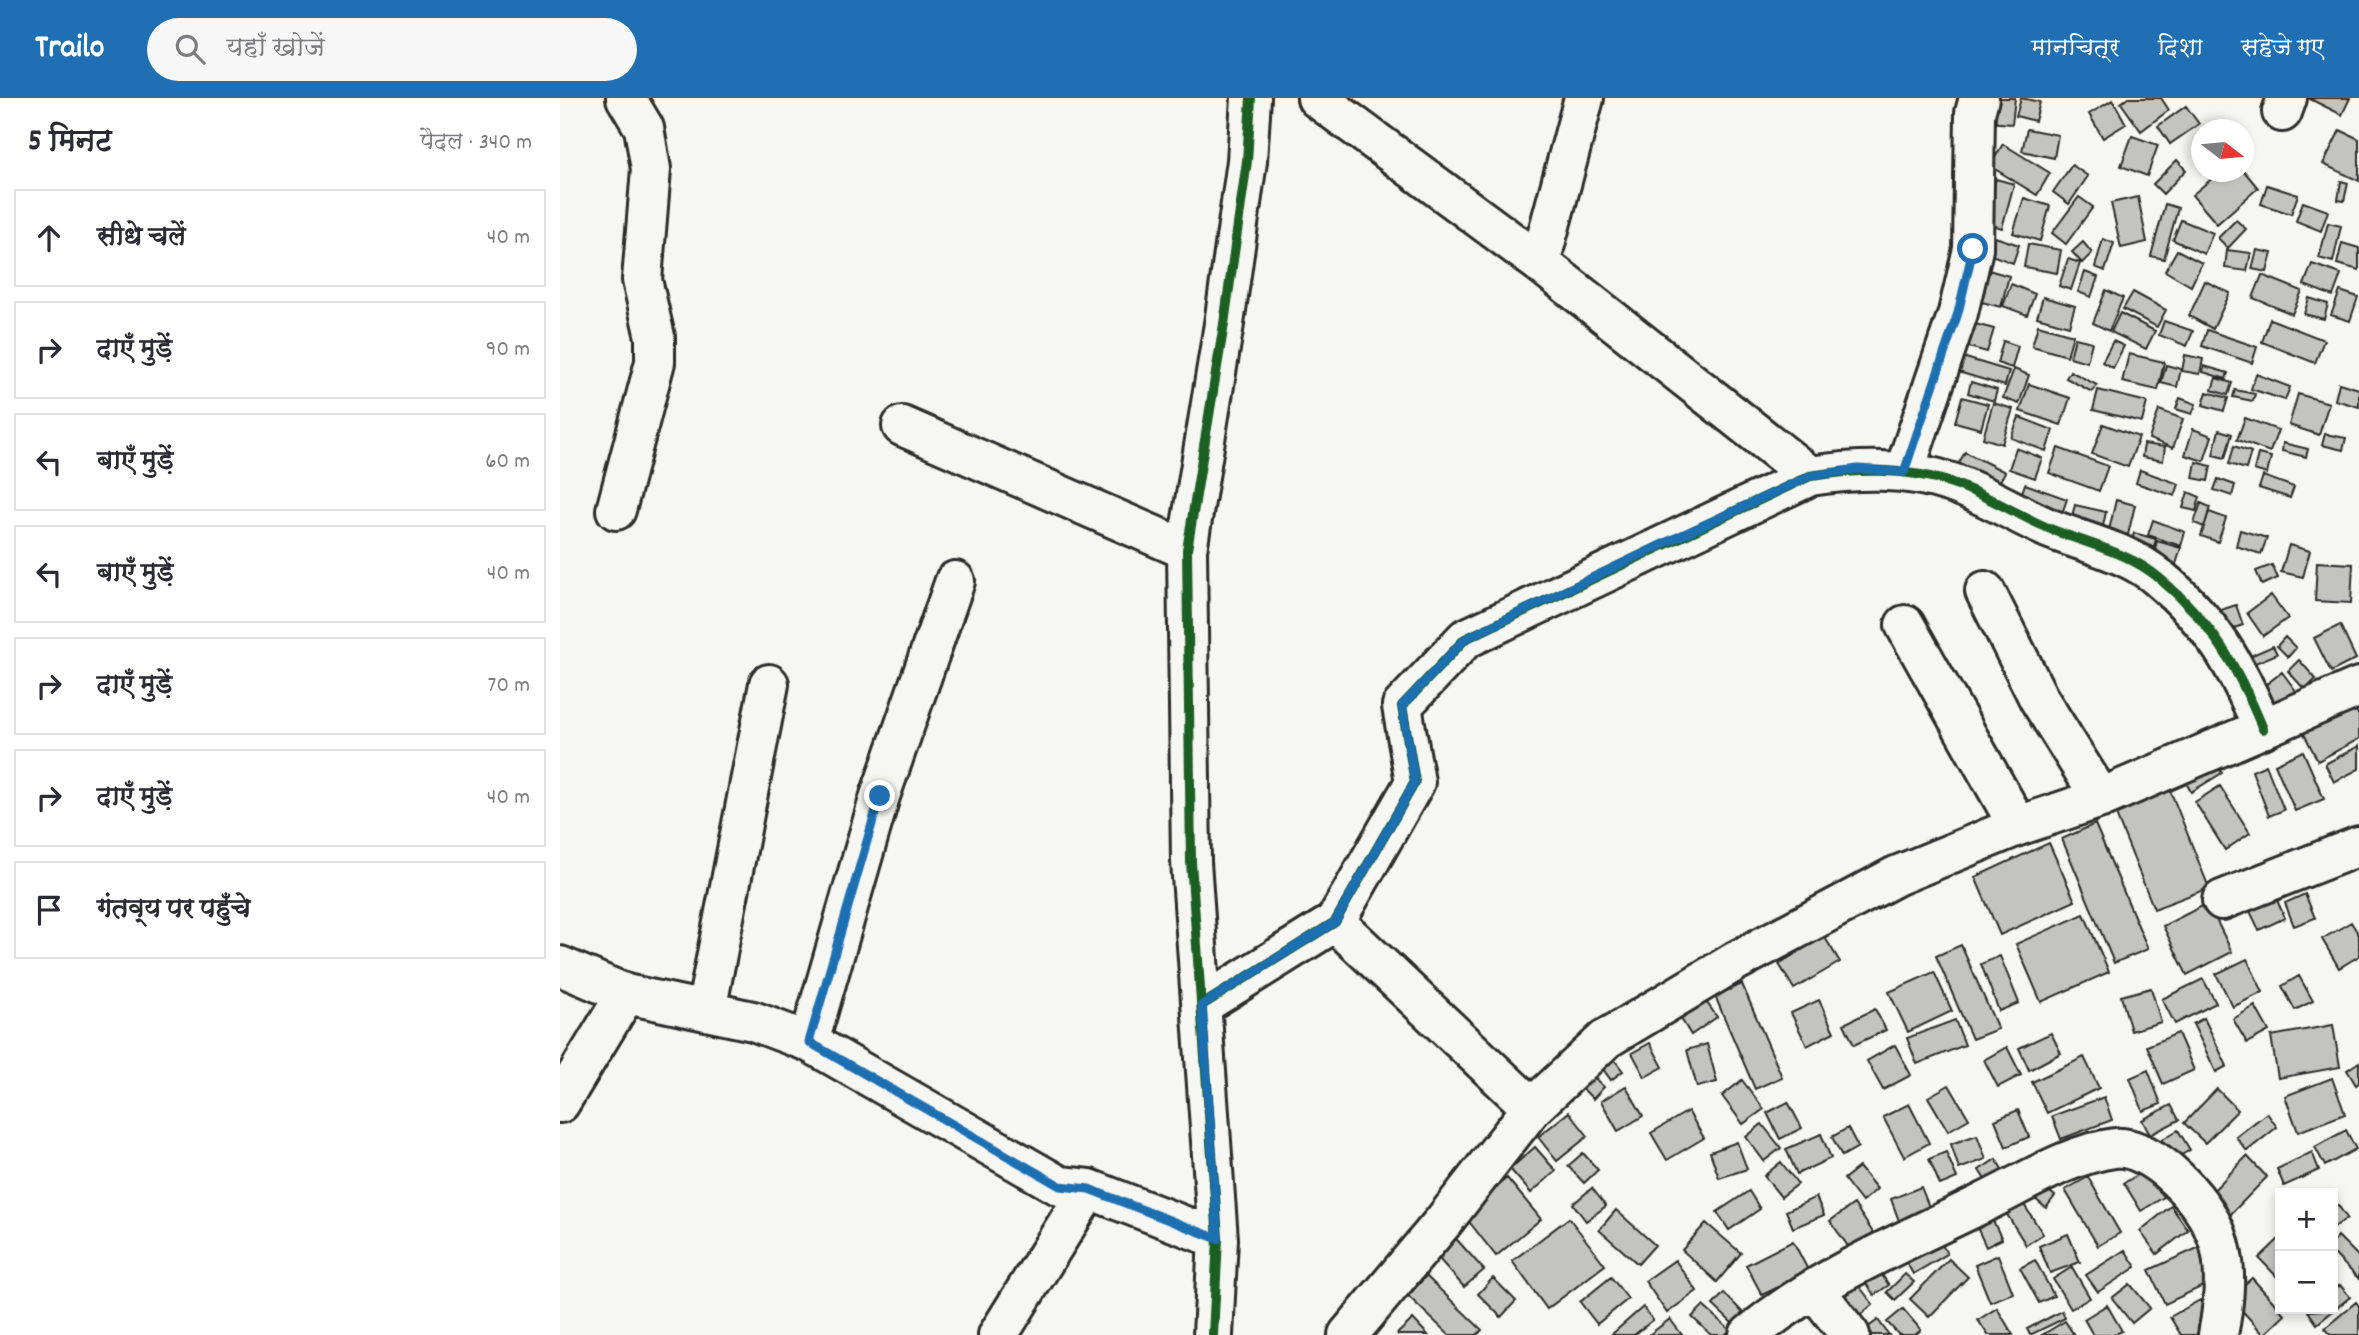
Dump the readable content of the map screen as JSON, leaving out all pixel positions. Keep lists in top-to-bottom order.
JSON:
{
  "north": "right",
  "page": {
    "header": "Trailo",
    "search": "यहाँ खोजें",
    "nav": ["मानचित्र", "दिशा", "सहेजे गए"],
    "heading": ["5 मिनट", "पैदल · 340 m"],
    "list": [
      ["सीधे चलें", "40 m"],
      ["दाएँ मुड़ें", "90 m"],
      ["बाएँ मुड़ें", "60 m"],
      ["बाएँ मुड़ें", "40 m"],
      ["दाएँ मुड़ें", "70 m"],
      ["दाएँ मुड़ें", "40 m"],
      "गंतव्य पर पहुँचे"
    ],
    "map_buttons": ["+", "−"]
  }
}
